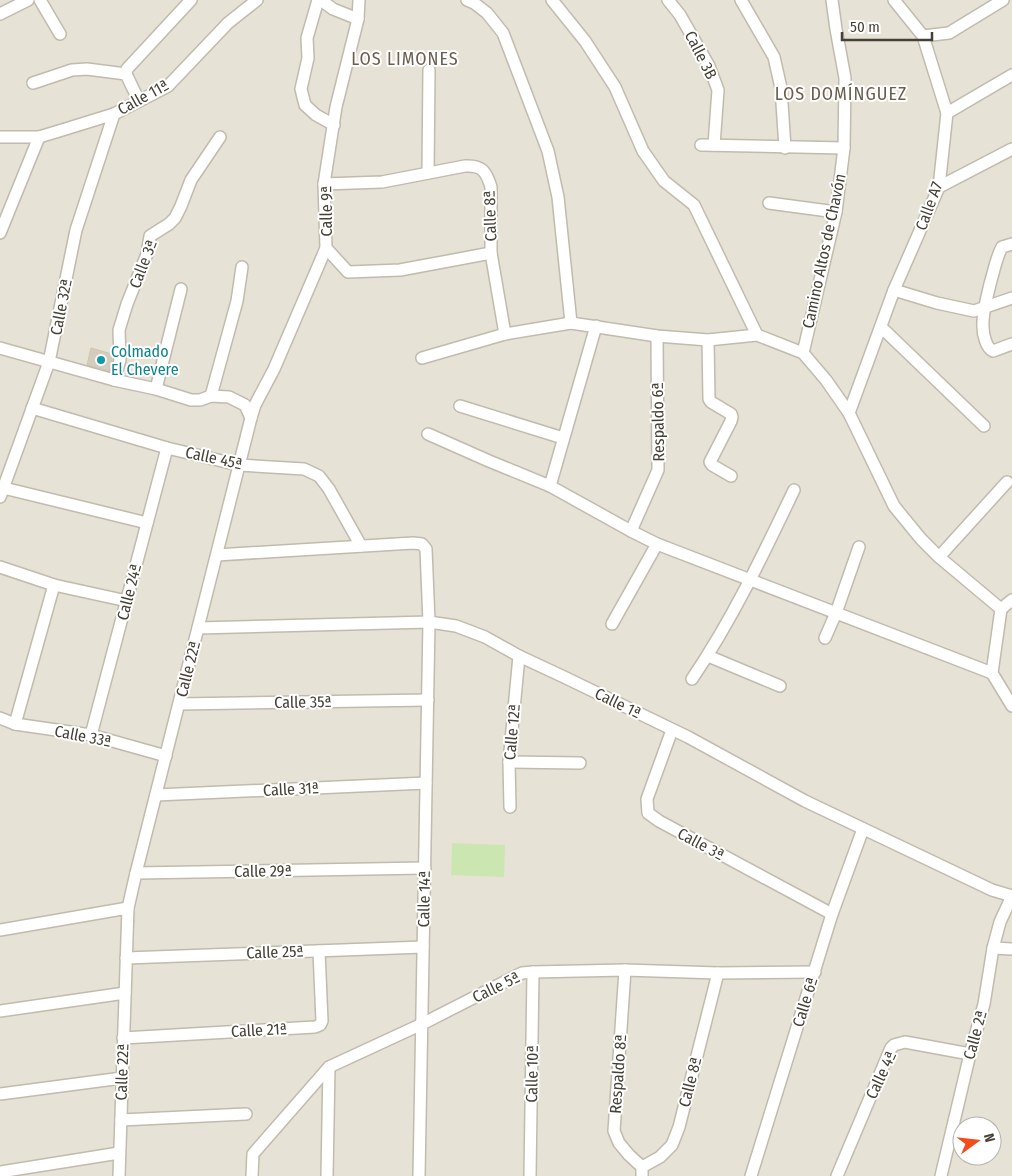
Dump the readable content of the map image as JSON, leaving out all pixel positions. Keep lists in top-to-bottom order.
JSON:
{
  "streets": {
    "street": [
      "Calle 3B",
      "Calle 11ª",
      "Calle A7",
      "Calle 9ª",
      "Calle 8ª",
      "Camino Altos de Chavón",
      "Calle 3ª",
      "Calle 32ª",
      "Respaldo 6ª",
      "Calle 45ª",
      "Calle 24ª",
      "Calle 22ª",
      "Calle 35ª",
      "Calle 1ª",
      "Calle 12ª",
      "Calle 33ª",
      "Calle 31ª",
      "Calle 29ª",
      "Calle 14ª",
      "Calle 25ª",
      "Calle 5ª",
      "Calle 6ª",
      "Calle 21ª",
      "Calle 2ª",
      "Calle 10ª",
      "Respaldo 8ª",
      "Calle 4ª"
    ]
  },
  "crossings": [
    ["Calle 11ª", "Calle 32ª"],
    ["Calle 9ª", "Calle 8ª"],
    ["Calle 9ª", "Calle 22ª"],
    ["Calle 8ª", "Calle 5ª"],
    ["Calle 8ª", "Respaldo 8ª"],
    ["Calle 3ª", "Calle 1ª"],
    ["Calle 3ª", "Calle 6ª"],
    ["Calle 32ª", "Calle 45ª"],
    ["Calle 45ª", "Calle 24ª"],
    ["Calle 45ª", "Calle 22ª"],
    ["Calle 45ª", "Calle 14ª"],
    ["Calle 24ª", "Calle 33ª"],
    ["Calle 22ª", "Calle 35ª"],
    ["Calle 22ª", "Calle 1ª"],
    ["Calle 22ª", "Calle 33ª"],
    ["Calle 22ª", "Calle 31ª"],
    ["Calle 22ª", "Calle 29ª"],
    ["Calle 22ª", "Calle 25ª"],
    ["Calle 22ª", "Calle 21ª"],
    ["Calle 35ª", "Calle 14ª"],
    ["Calle 1ª", "Calle 12ª"],
    ["Calle 1ª", "Calle 14ª"],
    ["Calle 1ª", "Calle 6ª"],
    ["Calle 1ª", "Calle 2ª"],
    ["Calle 31ª", "Calle 14ª"],
    ["Calle 29ª", "Calle 14ª"],
    ["Calle 14ª", "Calle 25ª"],
    ["Calle 14ª", "Calle 5ª"],
    ["Calle 25ª", "Calle 21ª"],
    ["Calle 5ª", "Calle 6ª"],
    ["Calle 5ª", "Calle 10ª"],
    ["Calle 5ª", "Respaldo 8ª"],
    ["Calle 2ª", "Calle 4ª"]
  ],
  "districts": ["LOS LIMONES", "LOS DOMÍNGUEZ"],
  "places": ["Colmado El Chevere"],
  "scale_bar": "50 m",
  "north": "right"
}
